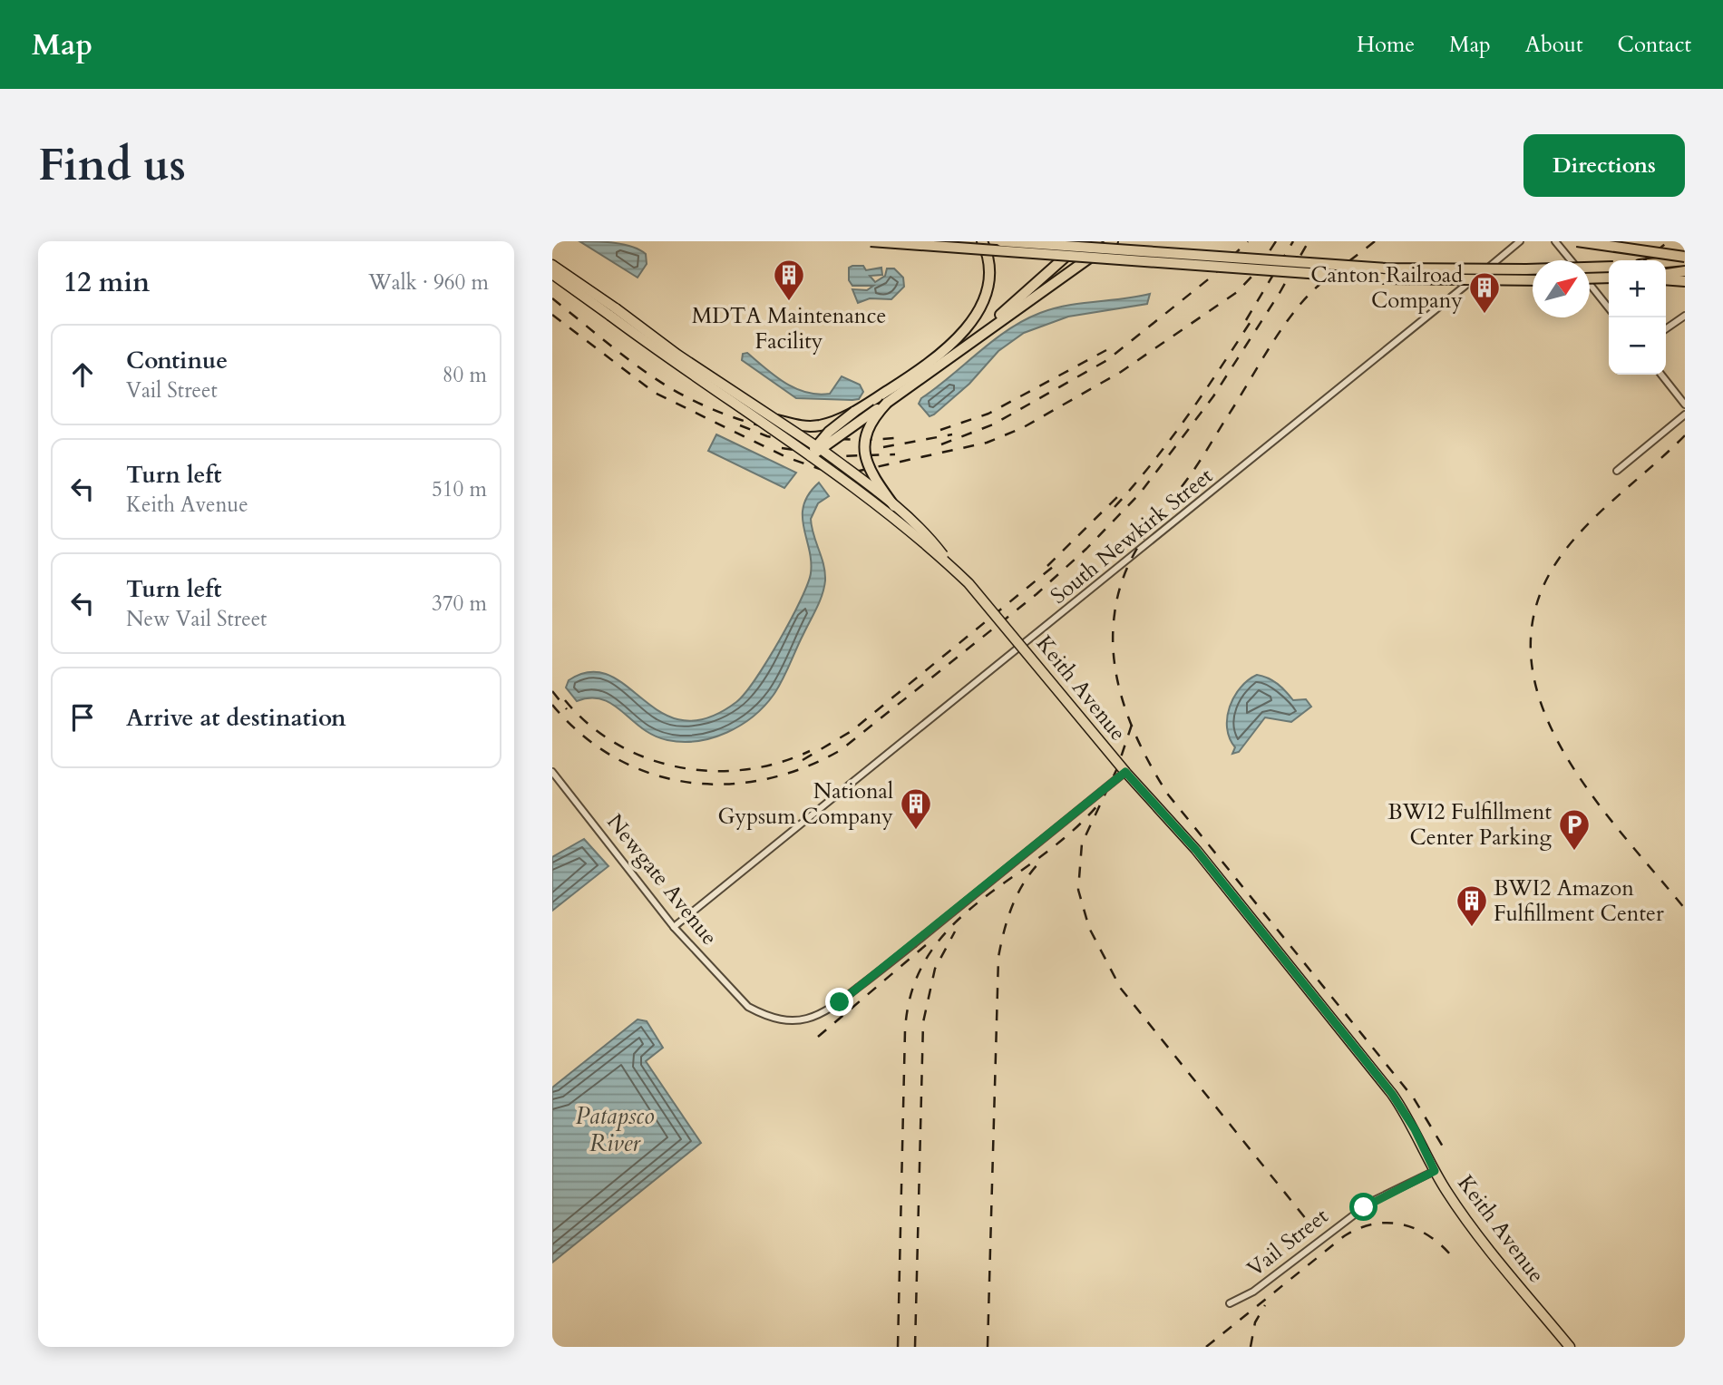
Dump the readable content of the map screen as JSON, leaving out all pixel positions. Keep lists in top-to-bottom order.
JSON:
{
  "streets": {
    "main road": ["Keith Avenue"],
    "street": ["South Newkirk Street", "Newgate Avenue", "Vail Street"]
  },
  "crossings": [
    ["South Newkirk Street", "Keith Avenue"],
    ["South Newkirk Street", "Newgate Avenue"],
    ["Keith Avenue", "Newgate Avenue"],
    ["Keith Avenue", "Vail Street"]
  ],
  "water": ["Patapsco River"],
  "places": {
    "building": [
      "MDTA Maintenance Facility",
      "Canton Railroad Company",
      "National Gypsum Company",
      "BWI2 Amazon Fulfillment Center"
    ],
    "parking": ["BWI2 Fulfillment Center Parking"]
  },
  "north": "top right",
  "page": {
    "header": "Map",
    "nav": [
      "Home",
      "Map",
      "About",
      "Contact"
    ],
    "buttons": "Directions",
    "title": "Find us",
    "heading": ["12 min", "Walk · 960 m"],
    "map_buttons": ["+", "−"],
    "list": [
      ["Continue", "Vail Street", "80 m"],
      ["Turn left", "Keith Avenue", "510 m"],
      ["Turn left", "New Vail Street", "370 m"],
      "Arrive at destination"
    ]
  }
}
